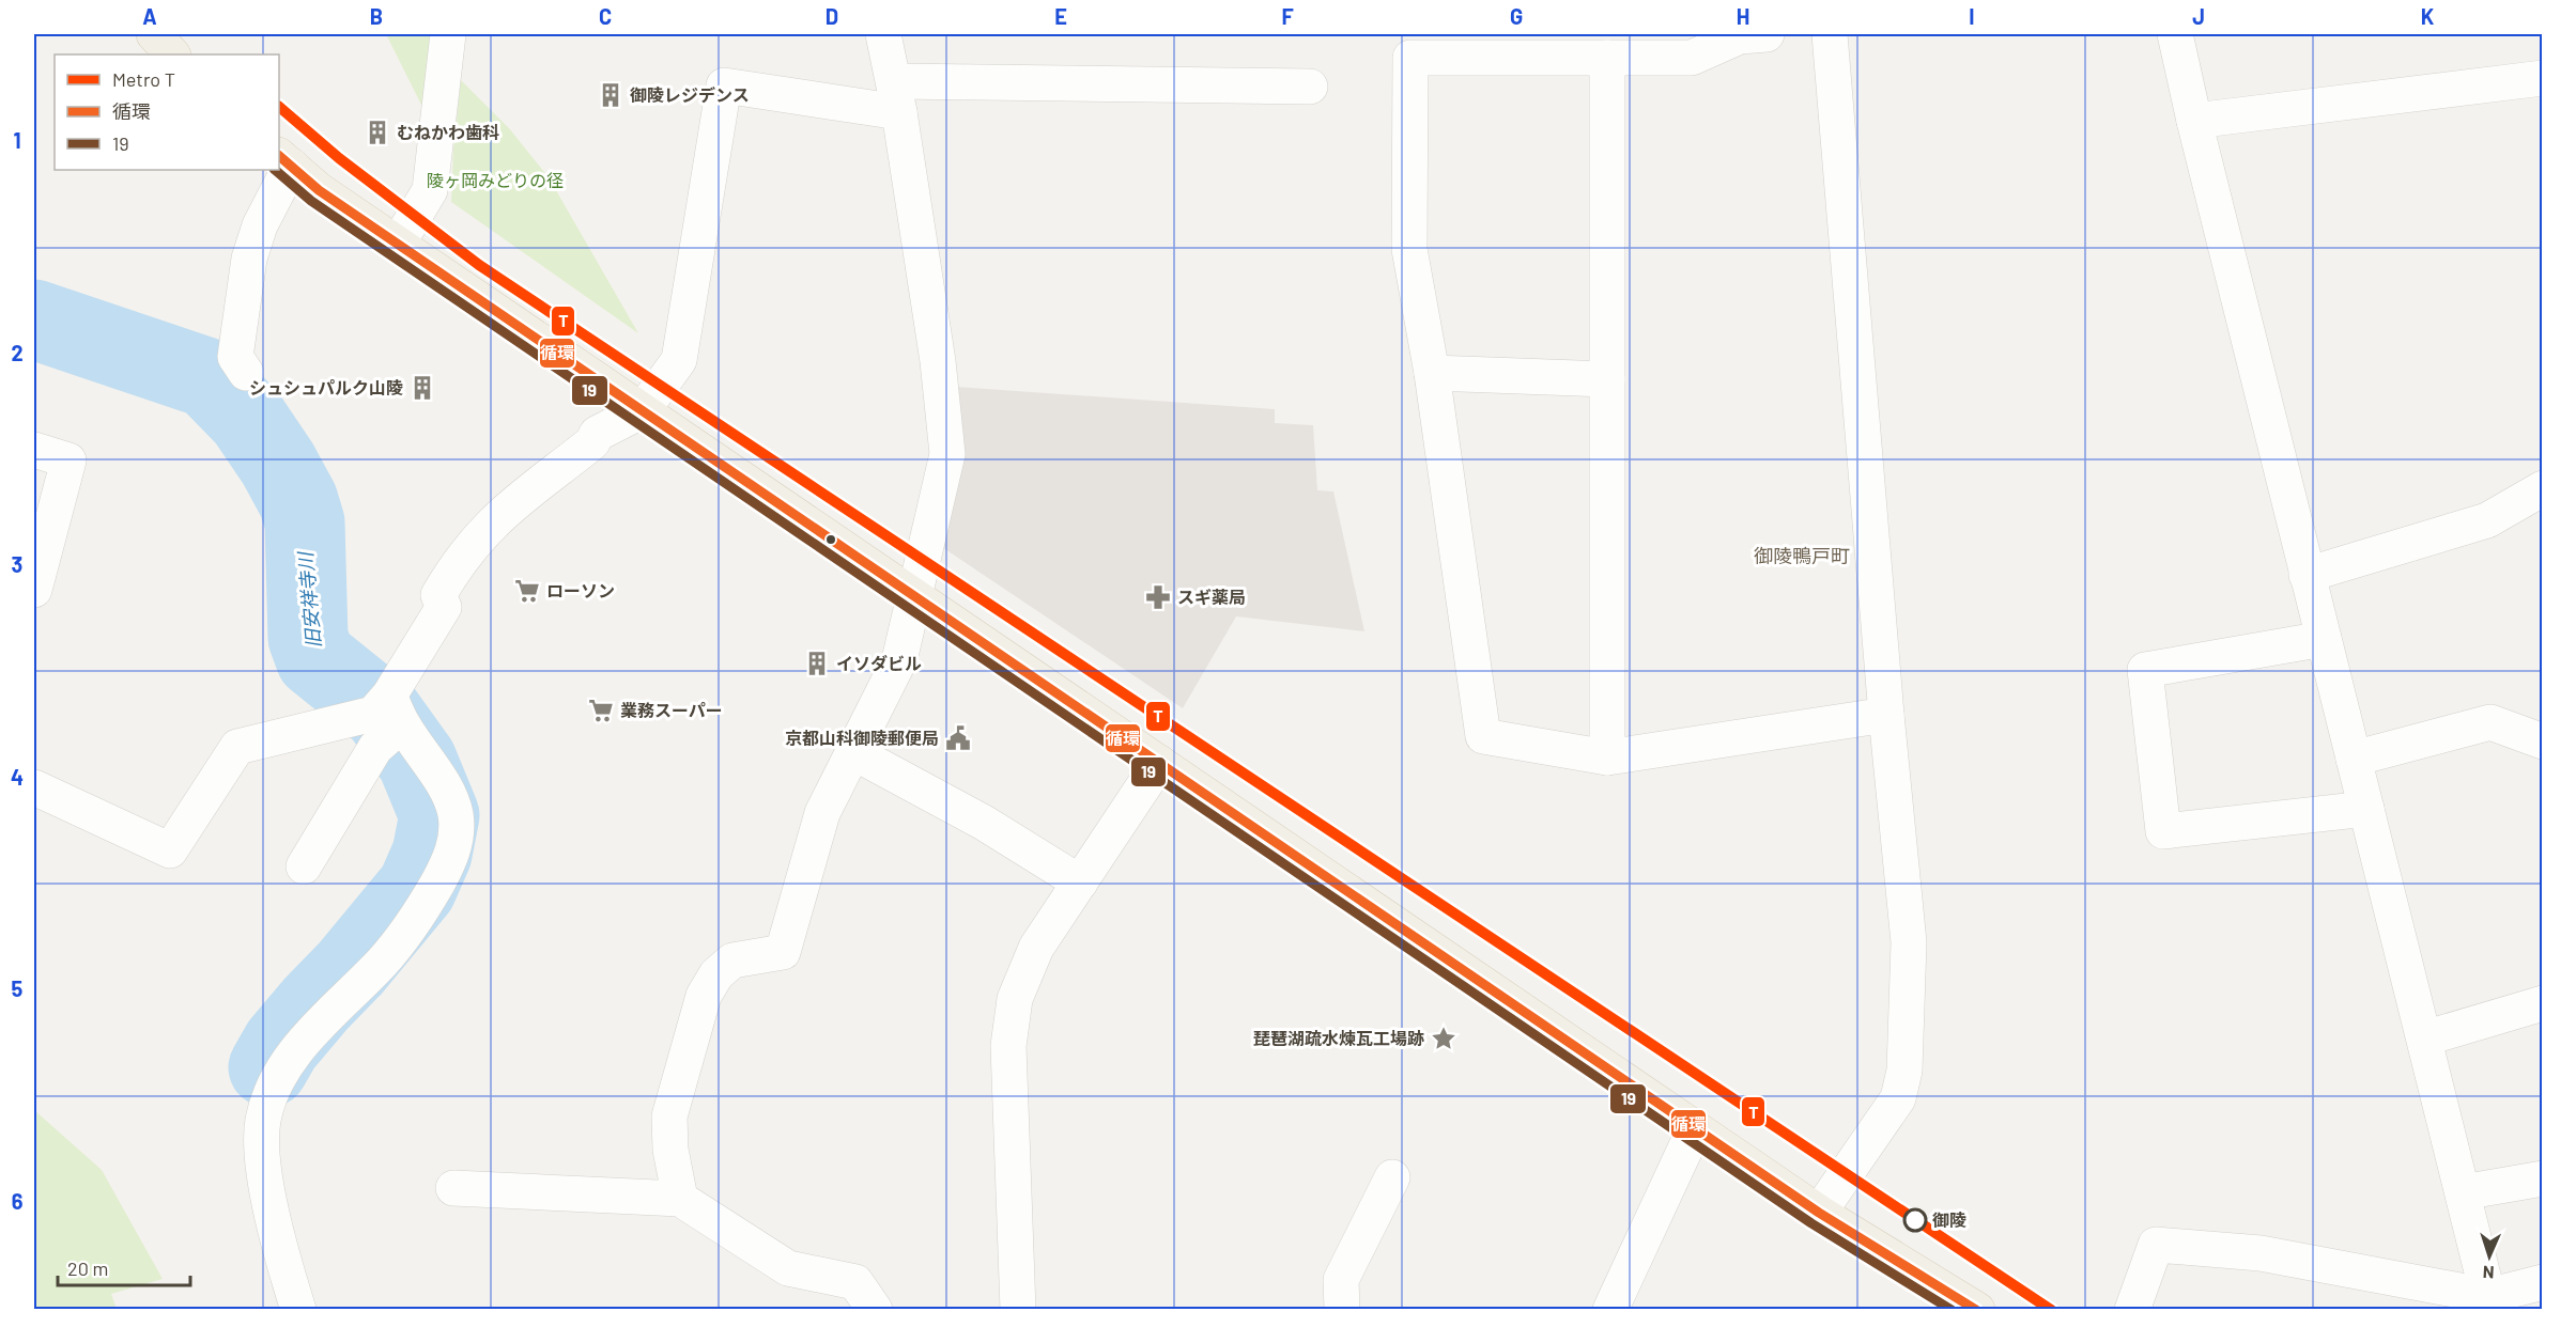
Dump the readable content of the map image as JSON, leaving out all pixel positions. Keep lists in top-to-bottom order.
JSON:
{
  "districts": ["御陵鴨戸町"],
  "water": ["旧安祥寺川"],
  "parks": ["陵ヶ岡みどりの径"],
  "places": {
    "building": [
      "御陵レジデンス",
      "むねかわ歯科",
      "シュシュパルク山陵",
      "イソダビル"
    ],
    "supermarket": ["ローソン", "業務スーパー"],
    "pharmacy": ["スギ薬局"],
    "public building": ["京都山科御陵郵便局"],
    "place": ["琵琶湖疏水煉瓦工場跡"],
    "other": ["御陵"]
  },
  "lines": ["metro line T", "transit line 循環", "transit line 19"],
  "legend": ["Metro T", "循環", "19"],
  "scale_bar": "20 m",
  "north": "bottom",
  "grid": {
    "columns": [
      "A",
      "B",
      "C",
      "D",
      "E",
      "F",
      "G",
      "H",
      "I",
      "J",
      "K"
    ],
    "rows": [
      "1",
      "2",
      "3",
      "4",
      "5",
      "6"
    ]
  }
}
